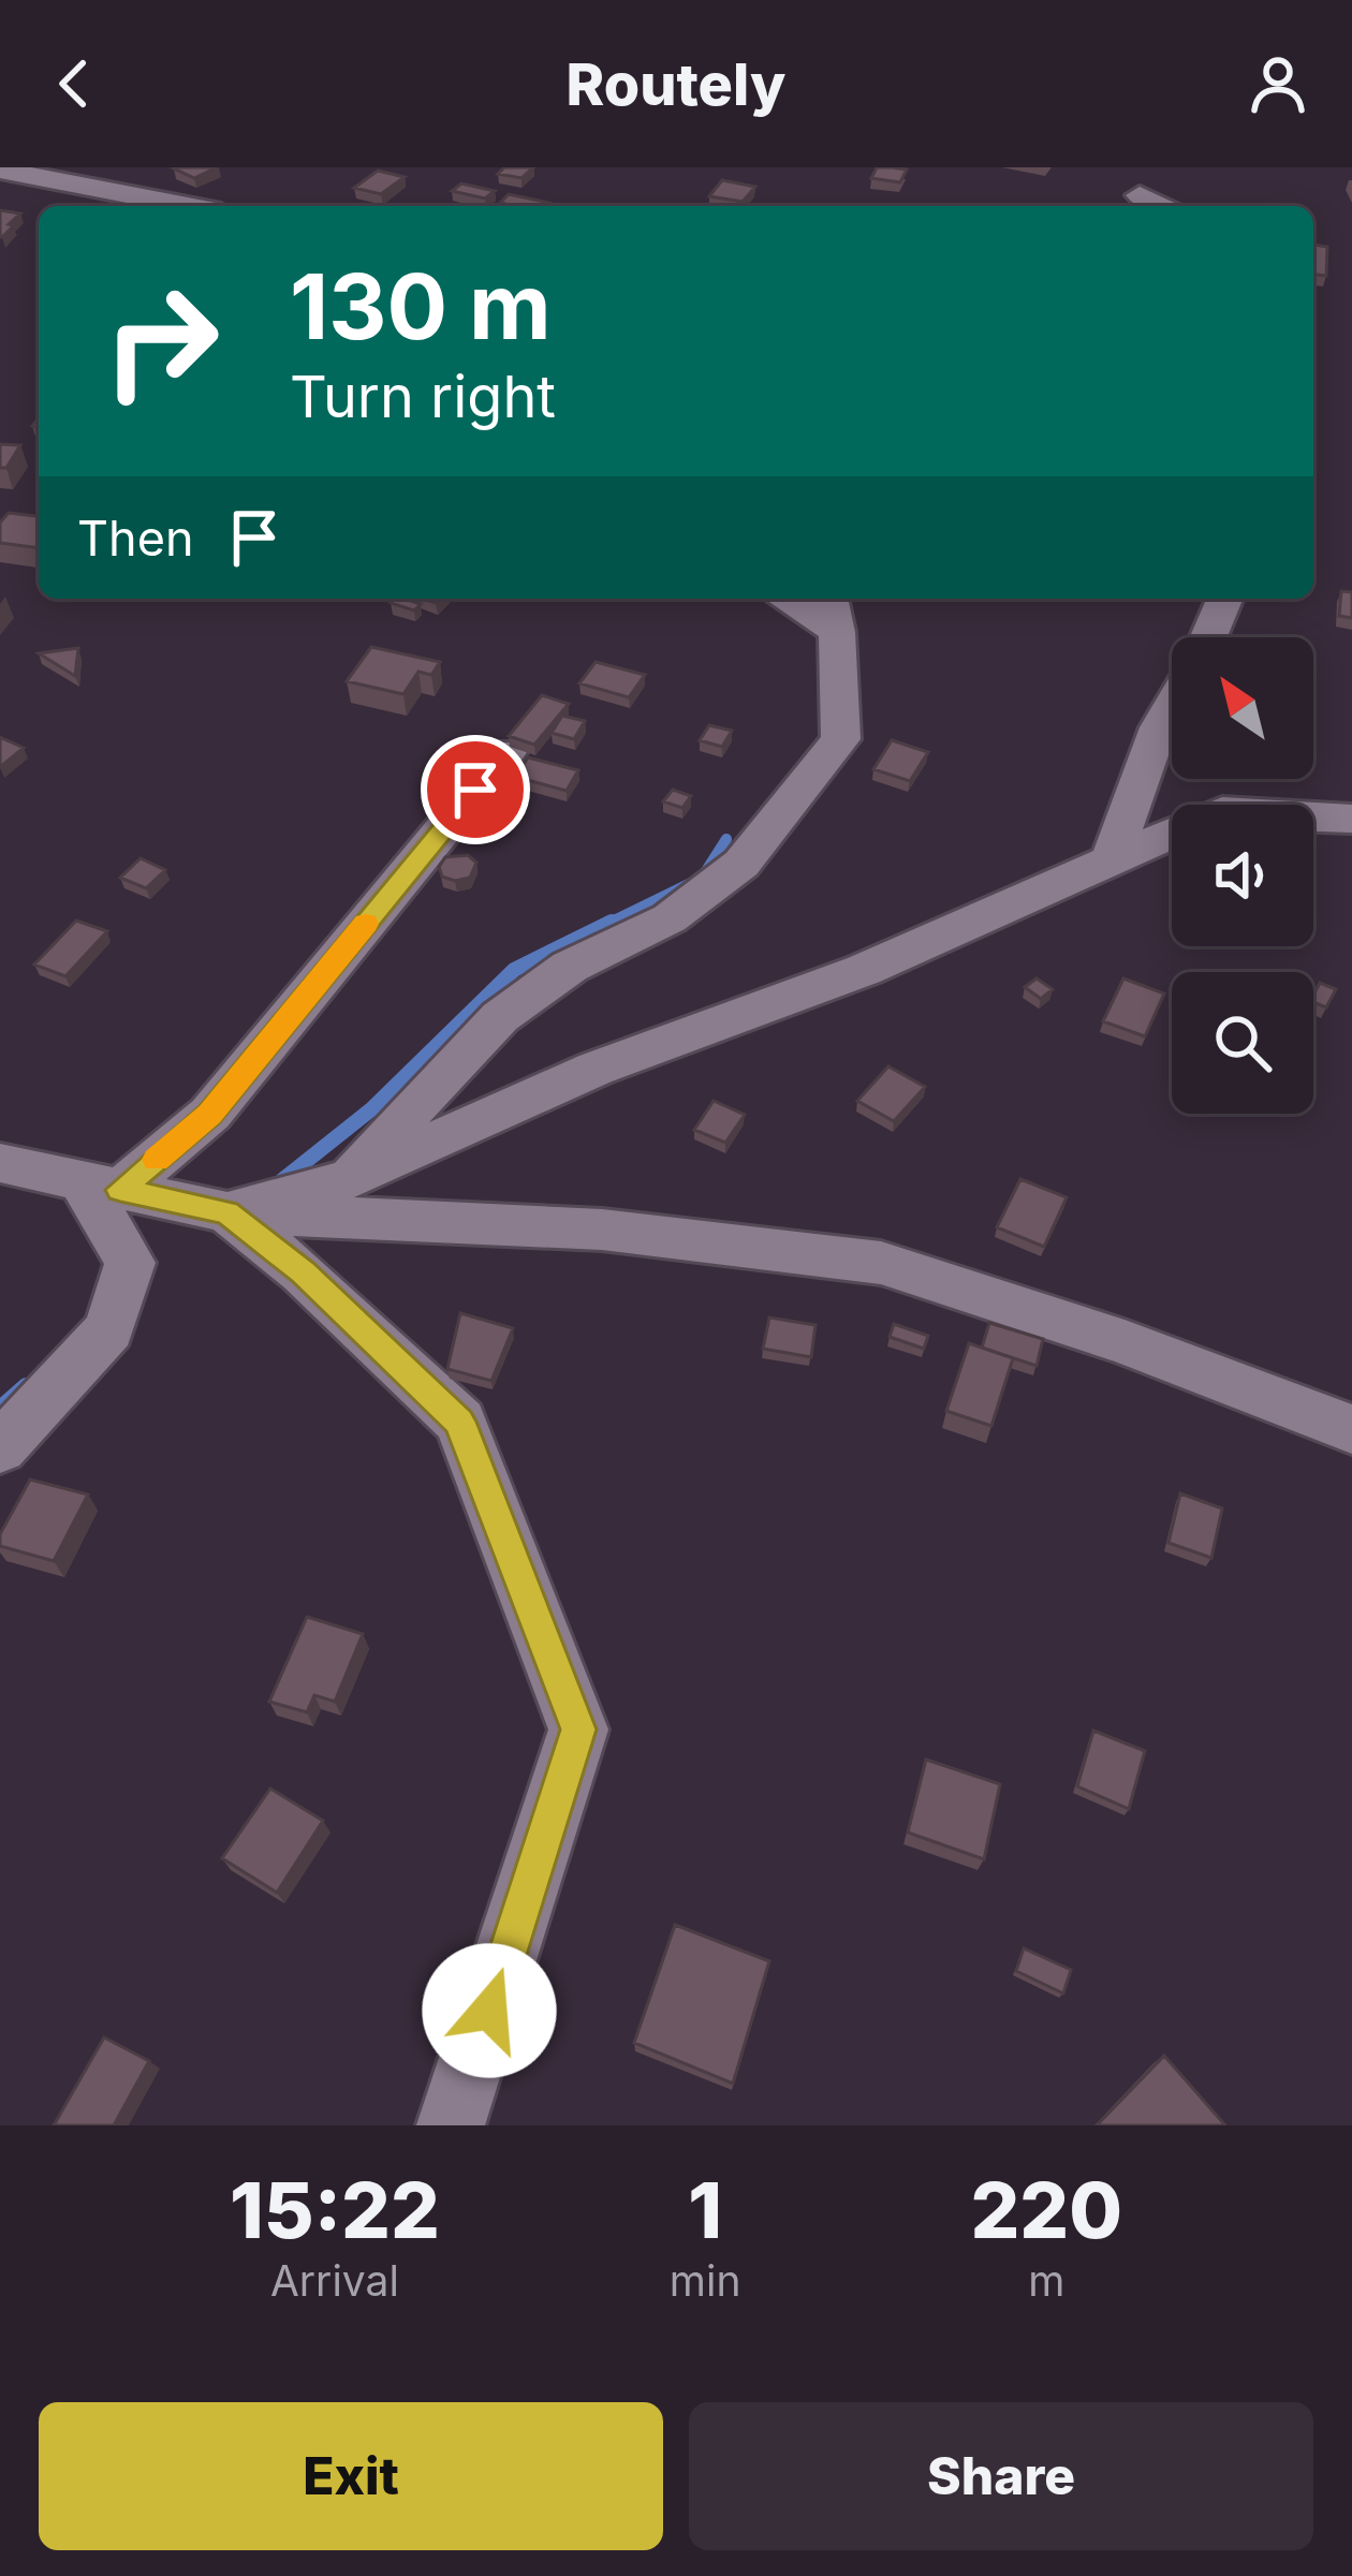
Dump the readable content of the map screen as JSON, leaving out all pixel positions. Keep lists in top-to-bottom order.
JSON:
{
  "north": "top left",
  "page": {
    "header": "Routely",
    "turn": ["130 m", "Turn right"],
    "then": "Then",
    "eta": [
      "15:22",
      "Arrival",
      "1",
      "min",
      "220",
      "m"
    ],
    "buttons": ["Exit", "Share"]
  }
}
